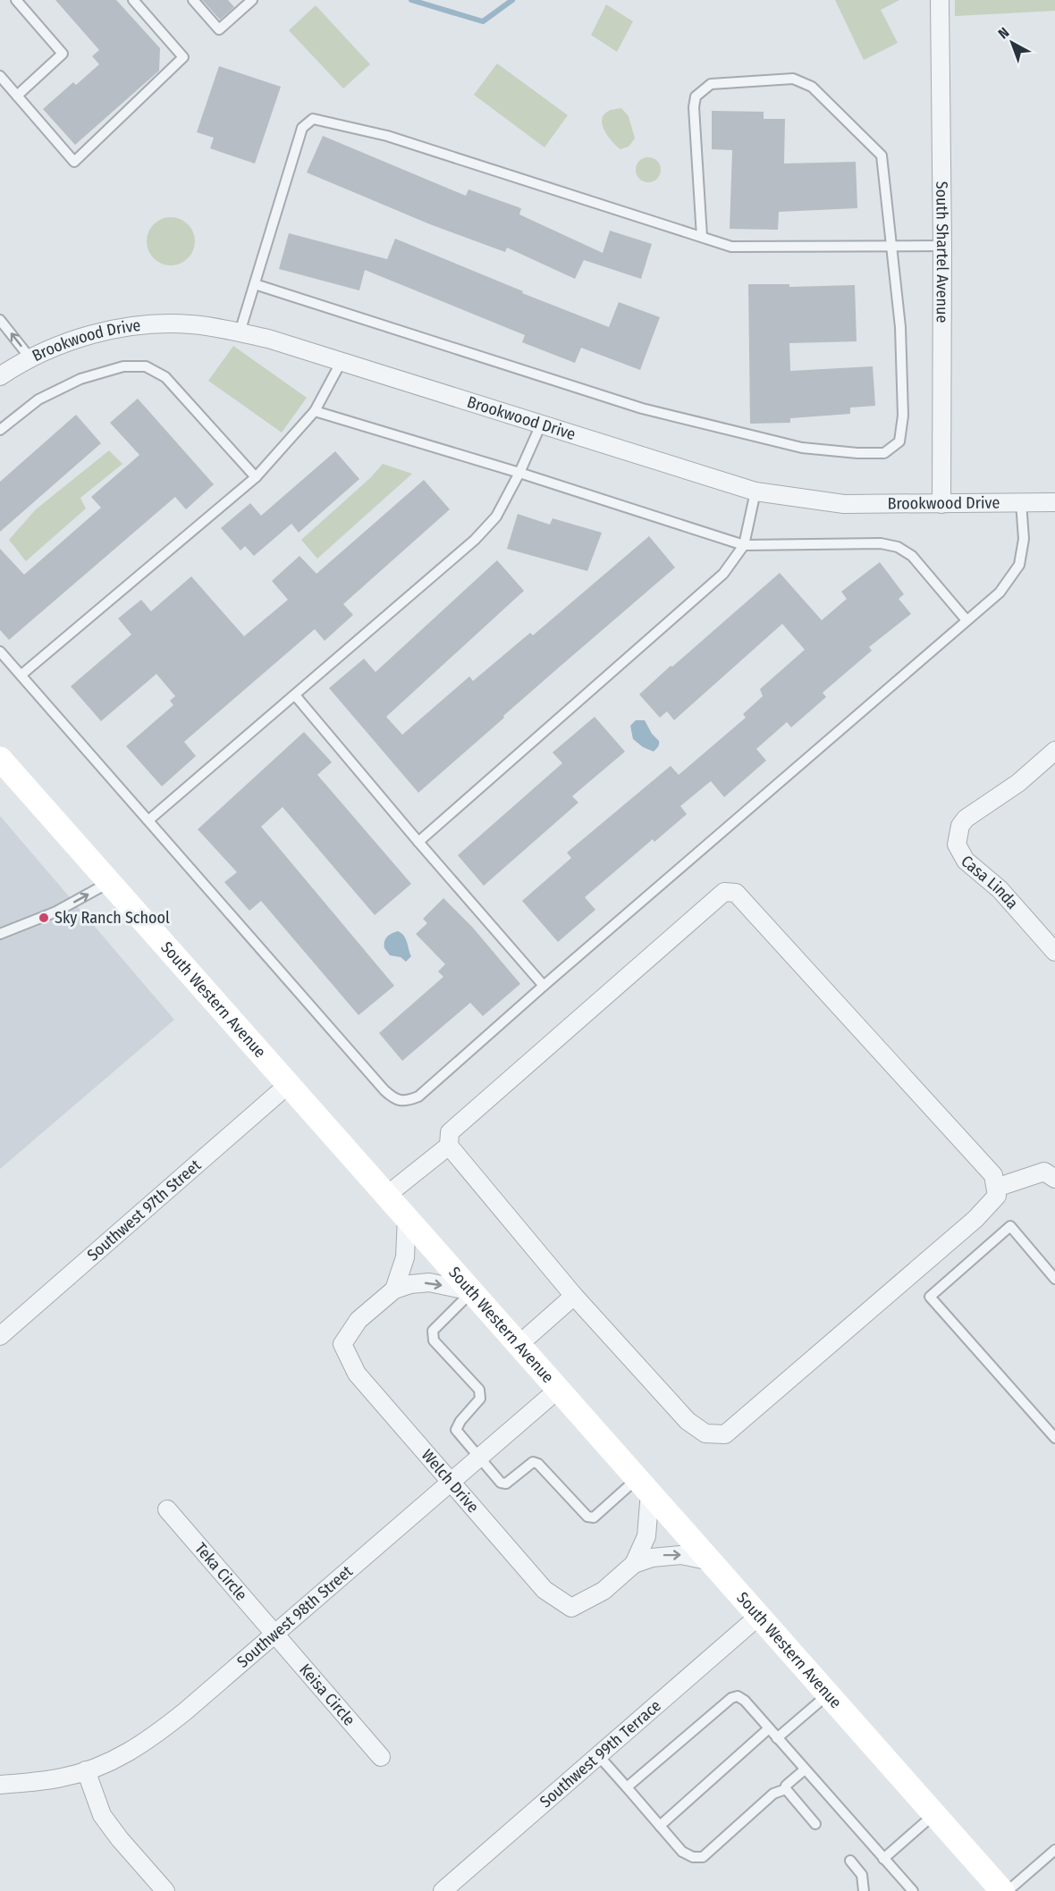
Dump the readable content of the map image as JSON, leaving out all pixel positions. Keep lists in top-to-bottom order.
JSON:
{
  "streets": {
    "main road": ["South Western Avenue"],
    "street": [
      "South Shartel Avenue",
      "Brookwood Drive",
      "Casa Linda",
      "Southwest 97th Street",
      "Welch Drive",
      "Teka Circle",
      "Southwest 98th Street",
      "Keisa Circle",
      "Southwest 99th Terrace"
    ]
  },
  "crossings": [
    ["South Shartel Avenue", "Brookwood Drive"],
    ["South Western Avenue", "Southwest 97th Street"],
    ["South Western Avenue", "Welch Drive"],
    ["South Western Avenue", "Southwest 98th Street"],
    ["South Western Avenue", "Southwest 99th Terrace"],
    ["Welch Drive", "Southwest 98th Street"],
    ["Teka Circle", "Southwest 98th Street"],
    ["Teka Circle", "Keisa Circle"],
    ["Southwest 98th Street", "Keisa Circle"]
  ],
  "places": ["Sky Ranch School"],
  "north": "top left"
}
